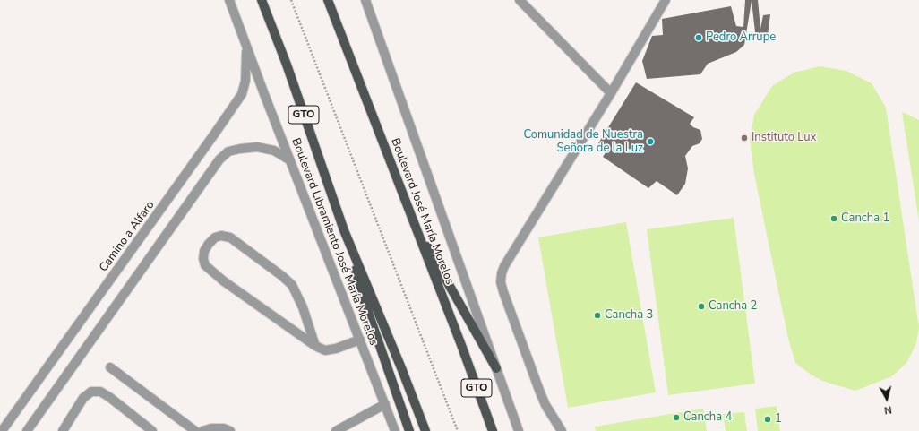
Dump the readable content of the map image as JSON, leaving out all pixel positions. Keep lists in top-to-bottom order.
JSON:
{
  "streets": {
    "main road": ["GTO", "Boulevard José María Morelos"],
    "street": ["Camino a Alfaro", "Boulevard Libramiento José María Morelos"]
  },
  "crossings": [
    ["Camino a Alfaro", "Boulevard Libramiento José María Morelos"]
  ],
  "places": [
    "Pedro Arrupe",
    "Instituto Lux",
    "Comunidad de Nuestra Señora de la Luz",
    "Cancha 1",
    "Cancha 2",
    "Cancha 3",
    "Cancha 4",
    "1"
  ],
  "north": "bottom"
}
